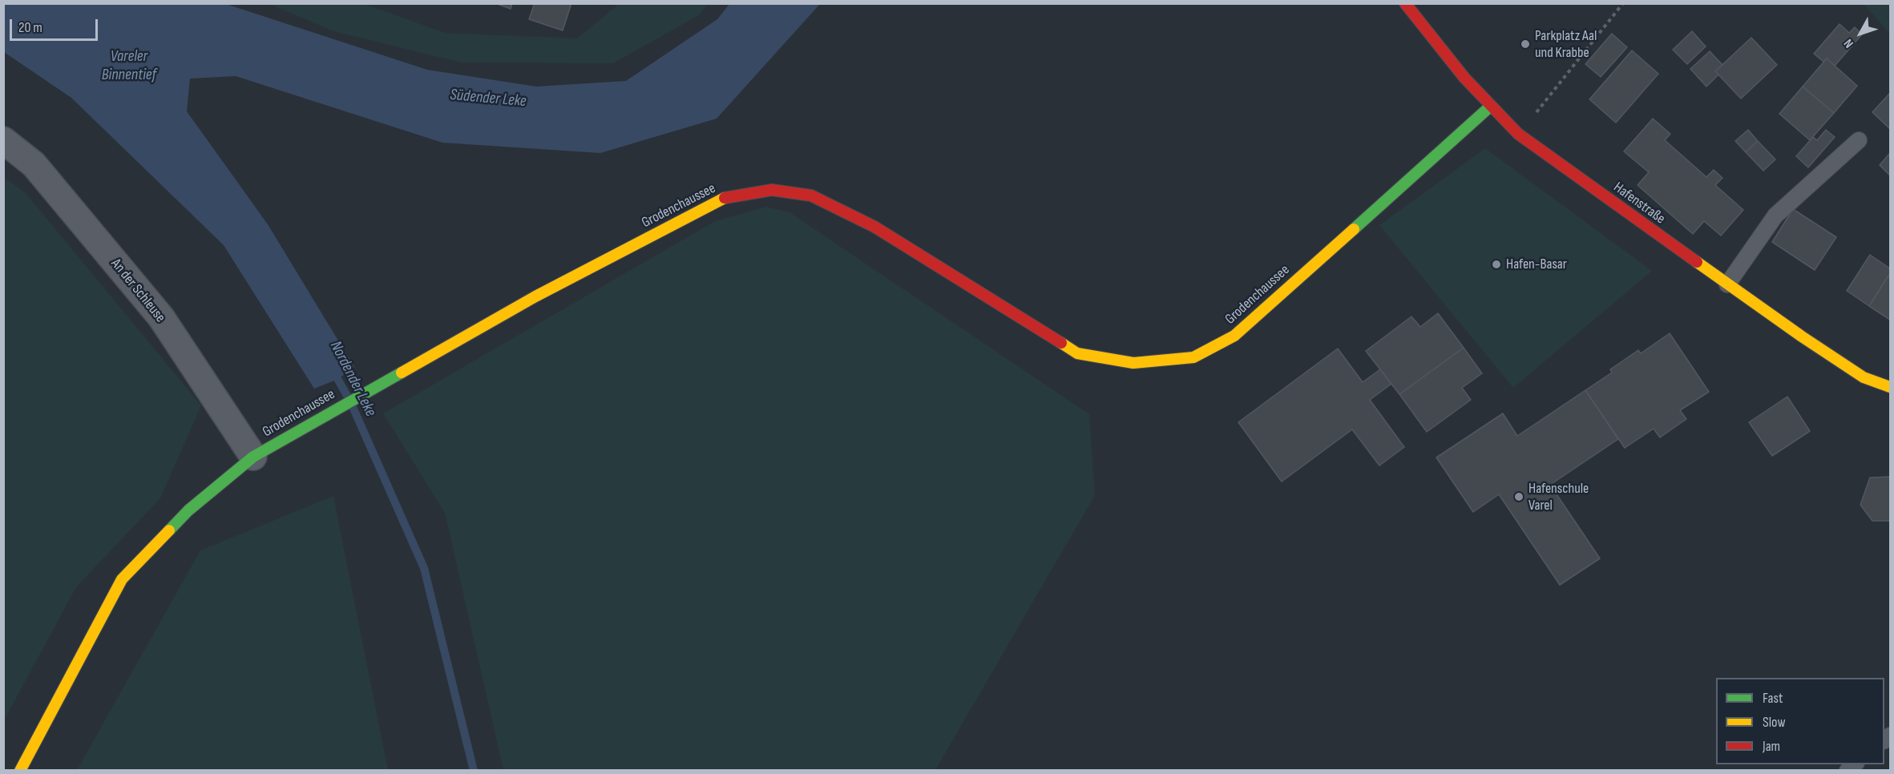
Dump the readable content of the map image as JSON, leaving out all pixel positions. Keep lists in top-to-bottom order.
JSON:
{
  "streets": {
    "street": ["Hafenstraße", "Grodenchaussee", "An der Schleuse"]
  },
  "crossings": [
    ["Hafenstraße", "Grodenchaussee"],
    ["Grodenchaussee", "An der Schleuse"]
  ],
  "water": ["Vareler Binnentief", "Südender Leke", "Nordender Leke"],
  "places": ["Parkplatz Aal und Krabbe", "Hafen-Basar", "Hafenschule Varel"],
  "legend": ["Fast", "Slow", "Jam"],
  "scale_bar": "20 m",
  "north": "bottom left"
}
